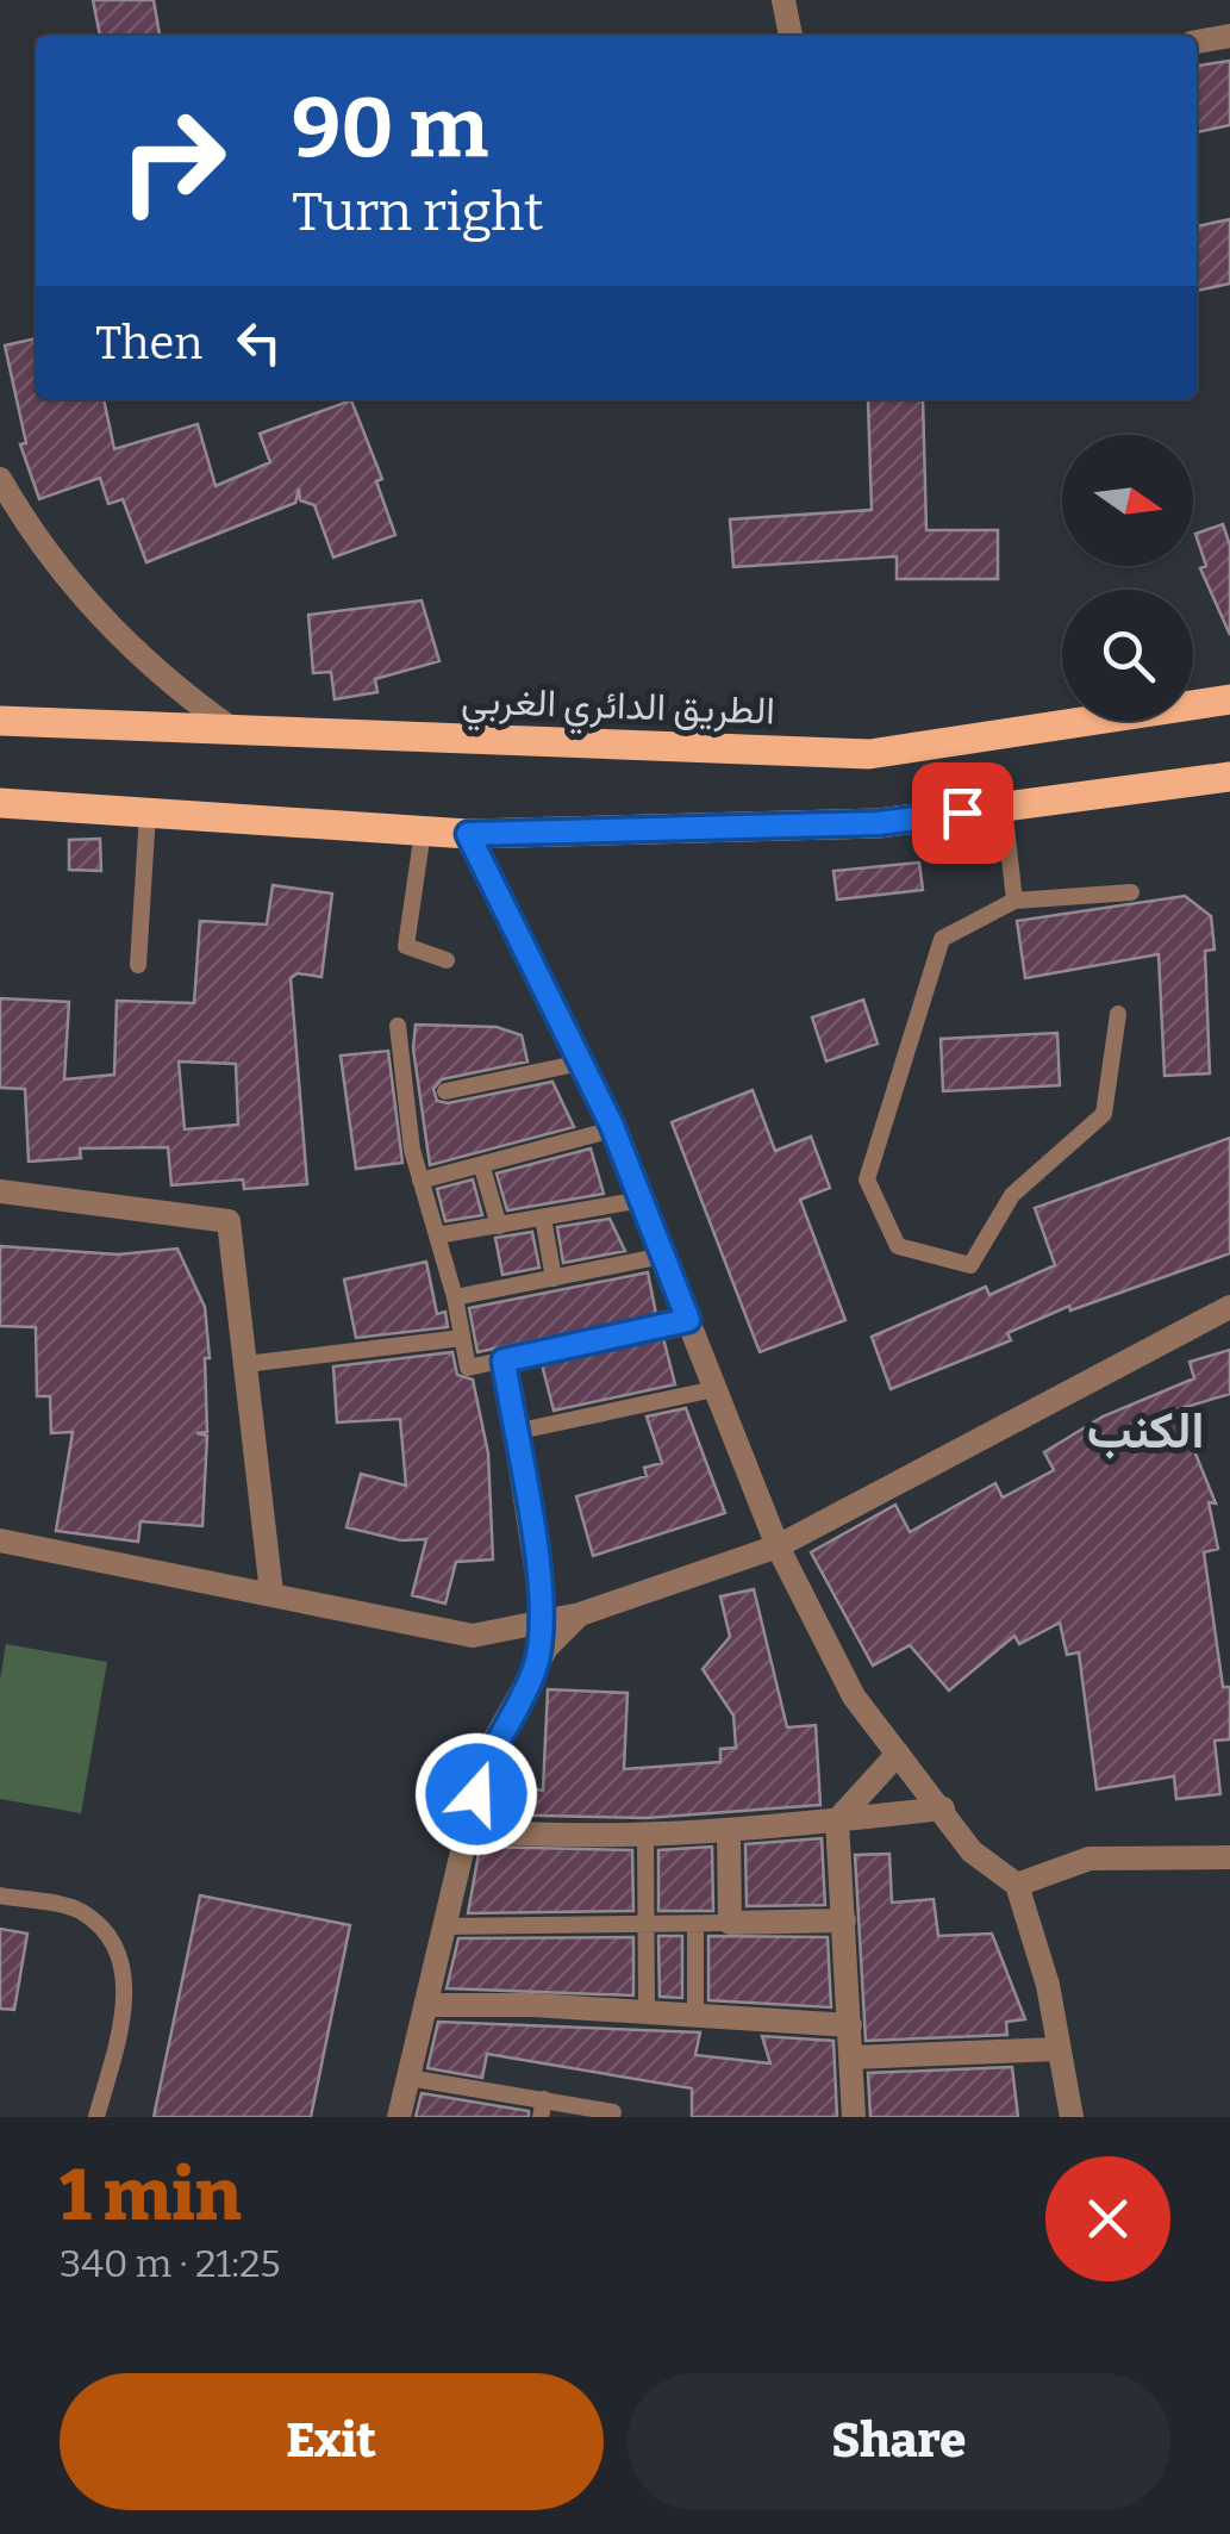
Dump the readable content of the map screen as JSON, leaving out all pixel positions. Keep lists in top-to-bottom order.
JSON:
{
  "streets": {
    "main road": ["الطريق الدائري الغربي"]
  },
  "districts": ["الكنب"],
  "north": "right",
  "page": {
    "turn": ["90 m", "Turn right"],
    "then": "Then",
    "heading": ["1 min", "340 m · 21:25"],
    "buttons": ["Exit", "Share"]
  }
}
